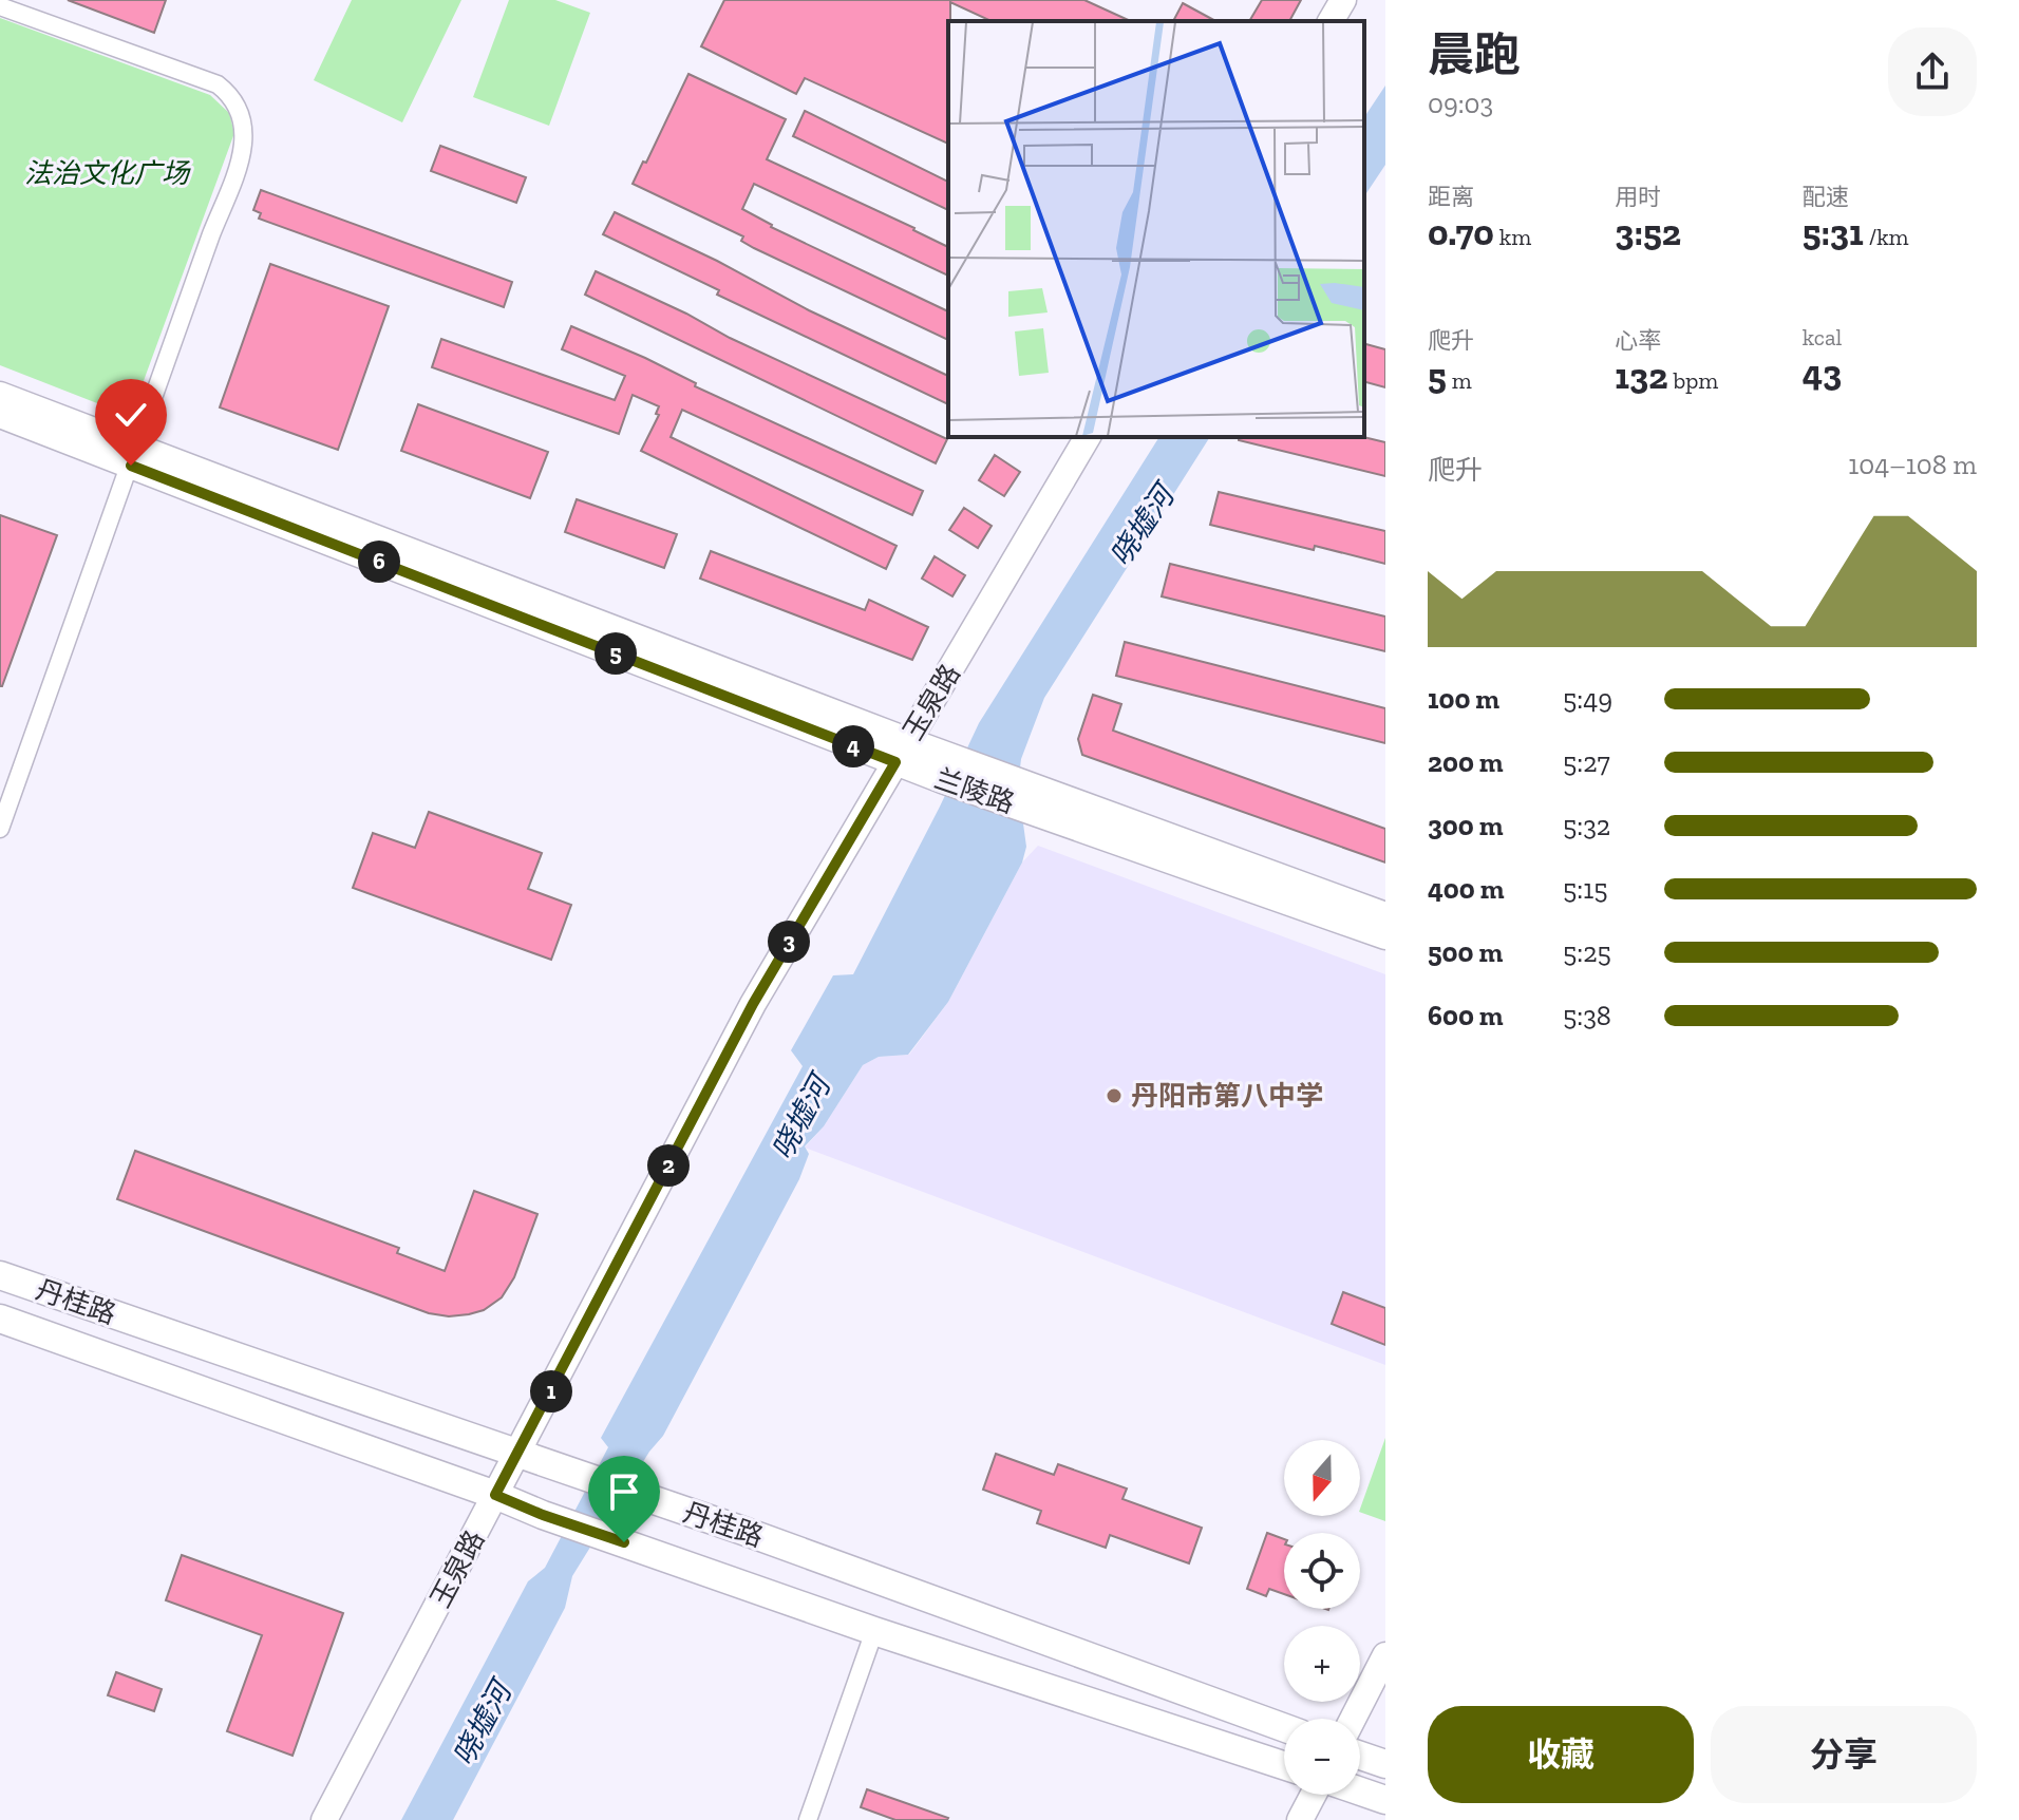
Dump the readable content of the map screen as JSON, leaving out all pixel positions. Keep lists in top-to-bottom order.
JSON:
{
  "streets": {
    "main road": ["丹桂路"],
    "street": ["玉泉路", "兰陵路"]
  },
  "crossings": [
    ["玉泉路", "兰陵路"],
    ["玉泉路", "丹桂路"]
  ],
  "water": ["哓墟河"],
  "parks": ["法治文化广场"],
  "places": ["丹阳市第八中学"],
  "north": "bottom",
  "page": {
    "heading": ["晨跑", "09:03"],
    "stats": [
      ["距离", "0.70 km"],
      ["用时", "3:52"],
      ["配速", "5:31 /km"],
      ["爬升", "5 m"],
      ["心率", "132 bpm"],
      ["kcal", "43"]
    ],
    "chart": ["爬升", "104–108 m"],
    "pins": [
      "6",
      "5",
      "4",
      "3",
      "2",
      "1"
    ],
    "list": [
      {
        "name": "100 m",
        "note": "5:49"
      },
      {
        "name": "200 m",
        "note": "5:27"
      },
      {
        "name": "300 m",
        "note": "5:32"
      },
      {
        "name": "400 m",
        "note": "5:15"
      },
      {
        "name": "500 m",
        "note": "5:25"
      },
      {
        "name": "600 m",
        "note": "5:38"
      }
    ],
    "map_buttons": ["+", "−"],
    "buttons": ["收藏", "分享"]
  }
}
